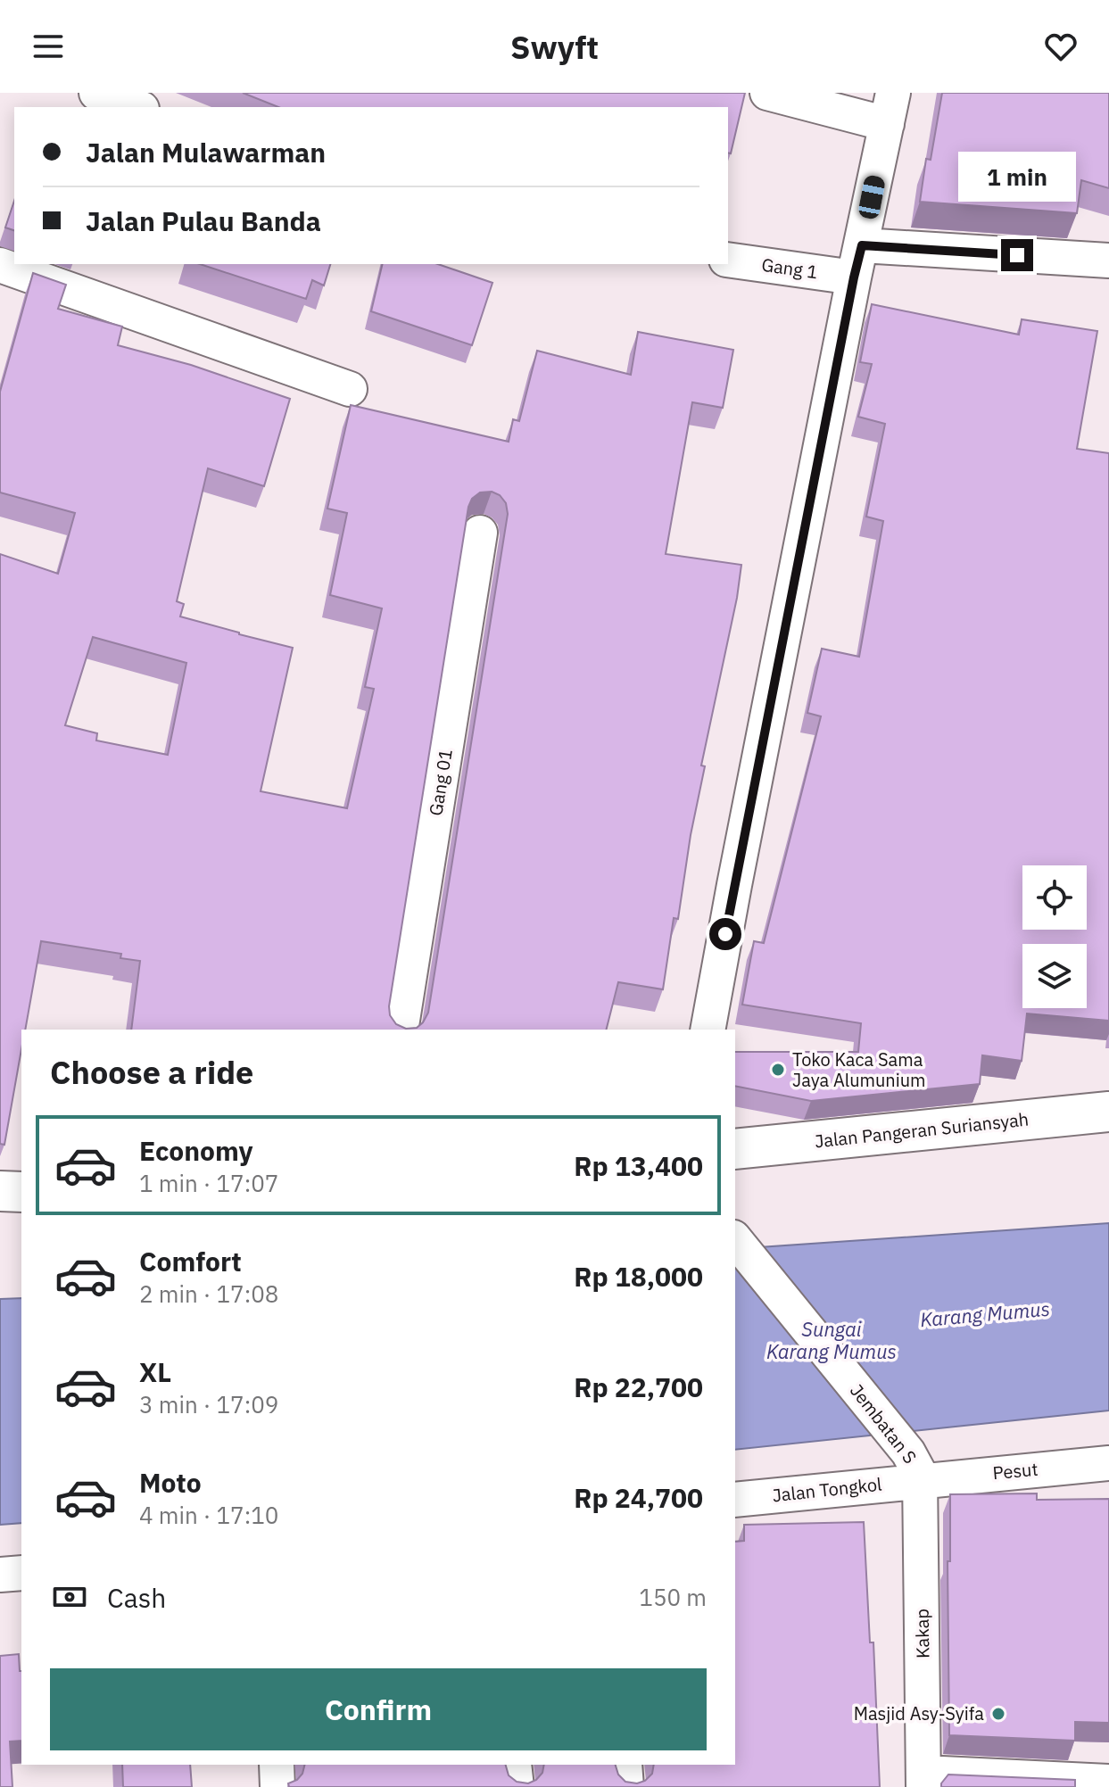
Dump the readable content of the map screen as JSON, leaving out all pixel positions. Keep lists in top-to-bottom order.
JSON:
{
  "streets": {
    "main road": ["Jalan Pangeran Suriansyah"],
    "street": [
      "Gang 1",
      "Gang 01",
      "Jembatan S",
      "Pesut",
      "Jalan Tongkol",
      "Kakap"
    ]
  },
  "crossings": [
    ["Jembatan S", "Pesut"],
    ["Jembatan S", "Jalan Tongkol"],
    ["Jembatan S", "Kakap"],
    ["Pesut", "Jalan Tongkol"],
    ["Pesut", "Kakap"],
    ["Jalan Tongkol", "Kakap"]
  ],
  "water": ["Karang Mumus", "Sungai Karang Mumus"],
  "places": ["Toko Kaca Sama Jaya Alumunium", "Masjid Asy-Syifa"],
  "page": {
    "header": "Swyft",
    "banner": ["Jalan Mulawarman", "Jalan Pulau Banda"],
    "bubble": "1 min",
    "heading": "Choose a ride",
    "list": [
      {
        "name": "Economy",
        "note": "1 min · 17:07",
        "value": "Rp 13,400"
      },
      {
        "name": "Comfort",
        "note": "2 min · 17:08",
        "value": "Rp 18,000"
      },
      {
        "name": "XL",
        "note": "3 min · 17:09",
        "value": "Rp 22,700"
      },
      {
        "name": "Moto",
        "note": "4 min · 17:10",
        "value": "Rp 24,700"
      }
    ],
    "pay": ["Cash", "150 m"],
    "buttons": "Confirm"
  }
}
